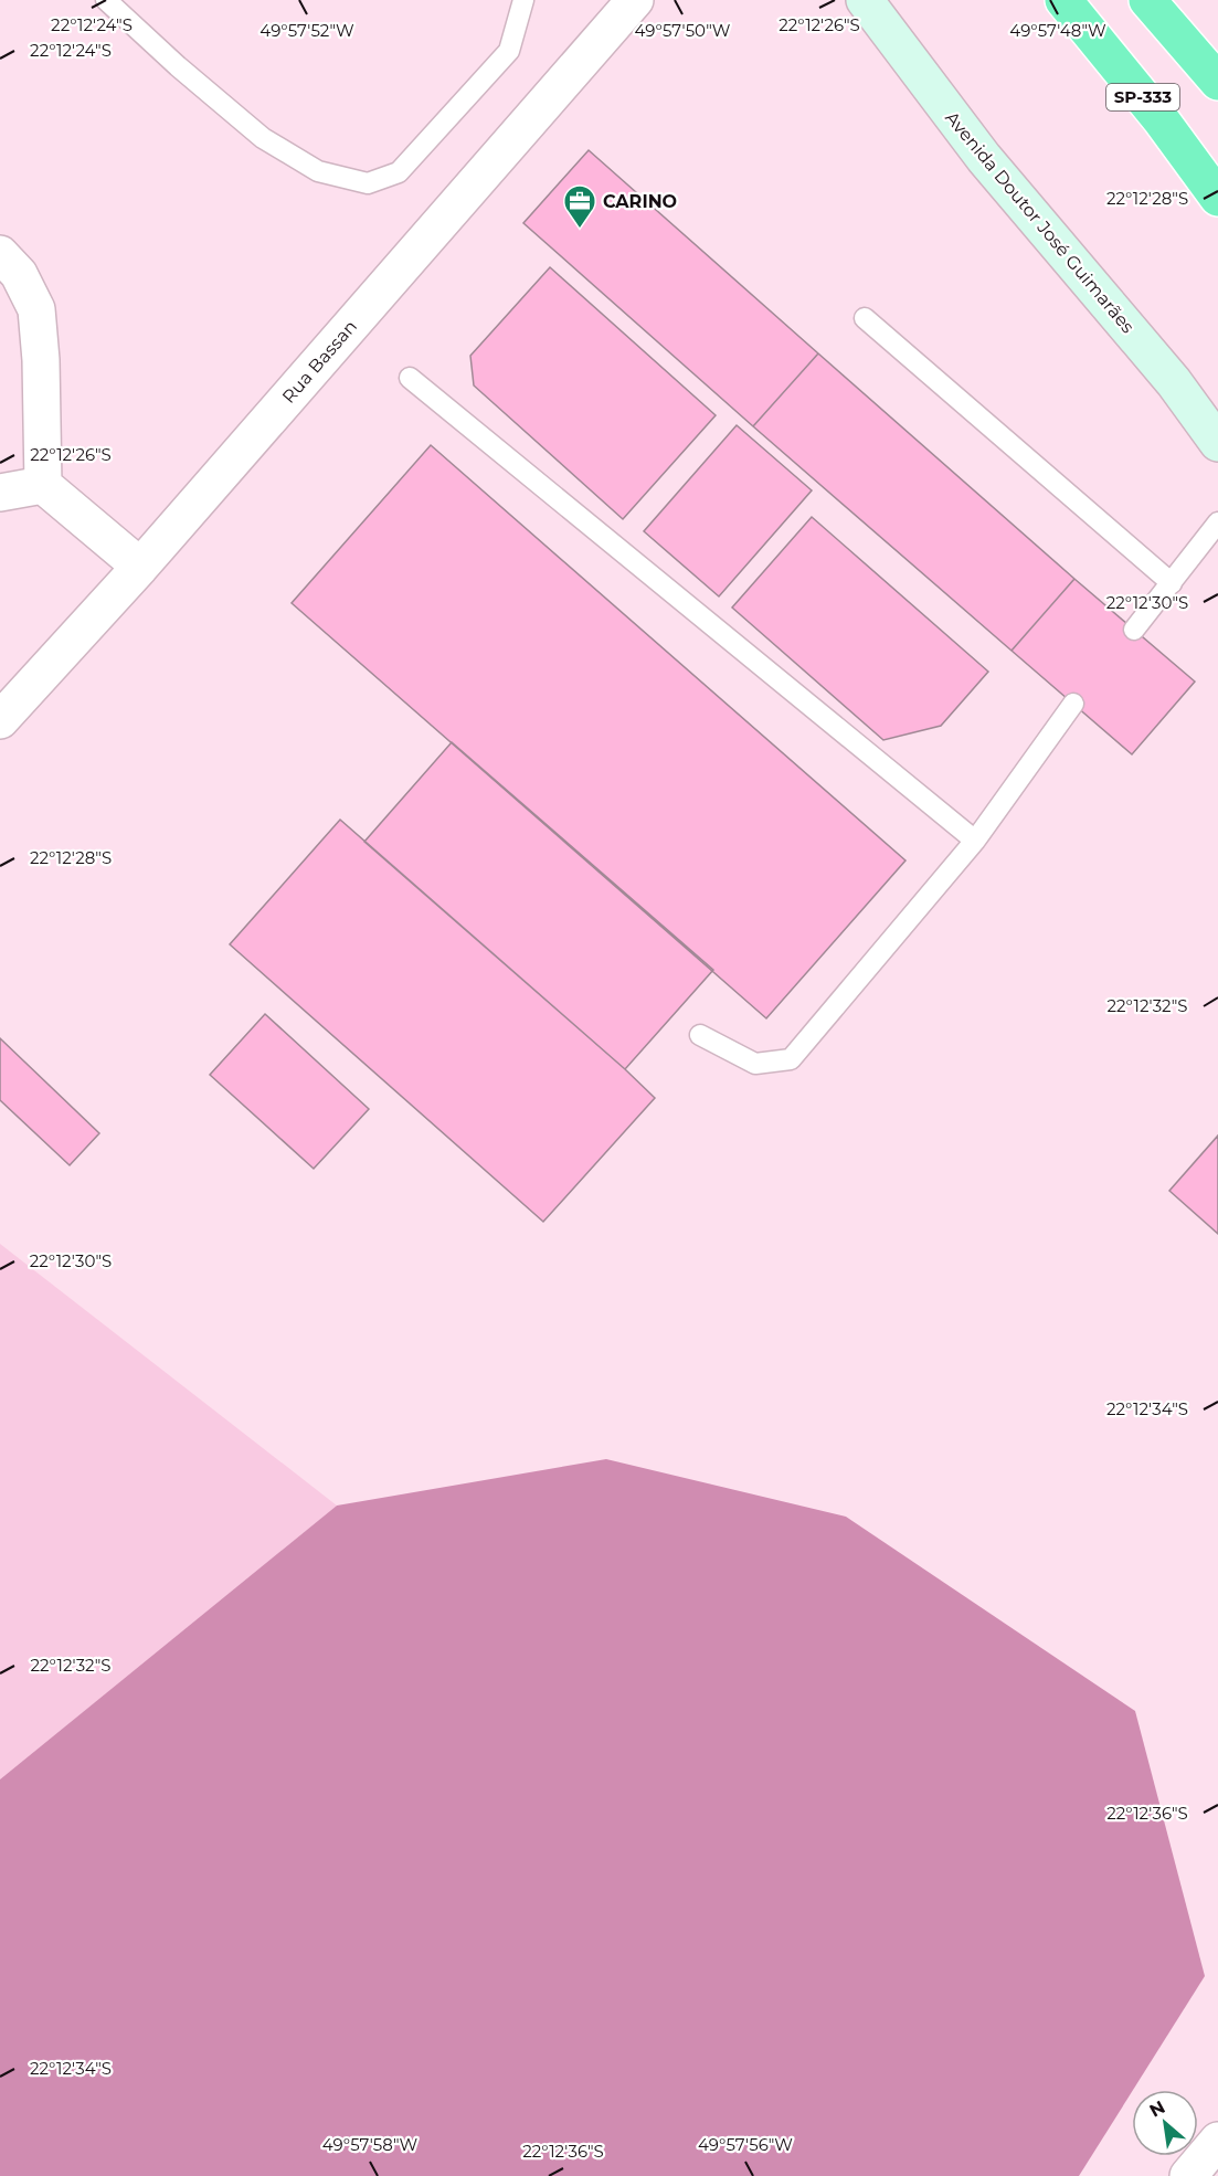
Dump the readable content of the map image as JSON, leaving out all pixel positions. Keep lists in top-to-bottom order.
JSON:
{
  "streets": {
    "highway": ["SP-333"],
    "street": ["Avenida Doutor José Guimarães", "Rua Bassan"]
  },
  "places": {
    "office": ["CARINO"]
  },
  "north": "top left",
  "coordinates": [
    "22°12'26\"S",
    "22°12'24\"S",
    "49°57'52\"W",
    "49°57'50\"W",
    "49°57'48\"W",
    "22°12'28\"S",
    "22°12'30\"S",
    "22°12'32\"S",
    "22°12'34\"S",
    "22°12'36\"S",
    "49°57'58\"W",
    "49°57'56\"W"
  ]
}
